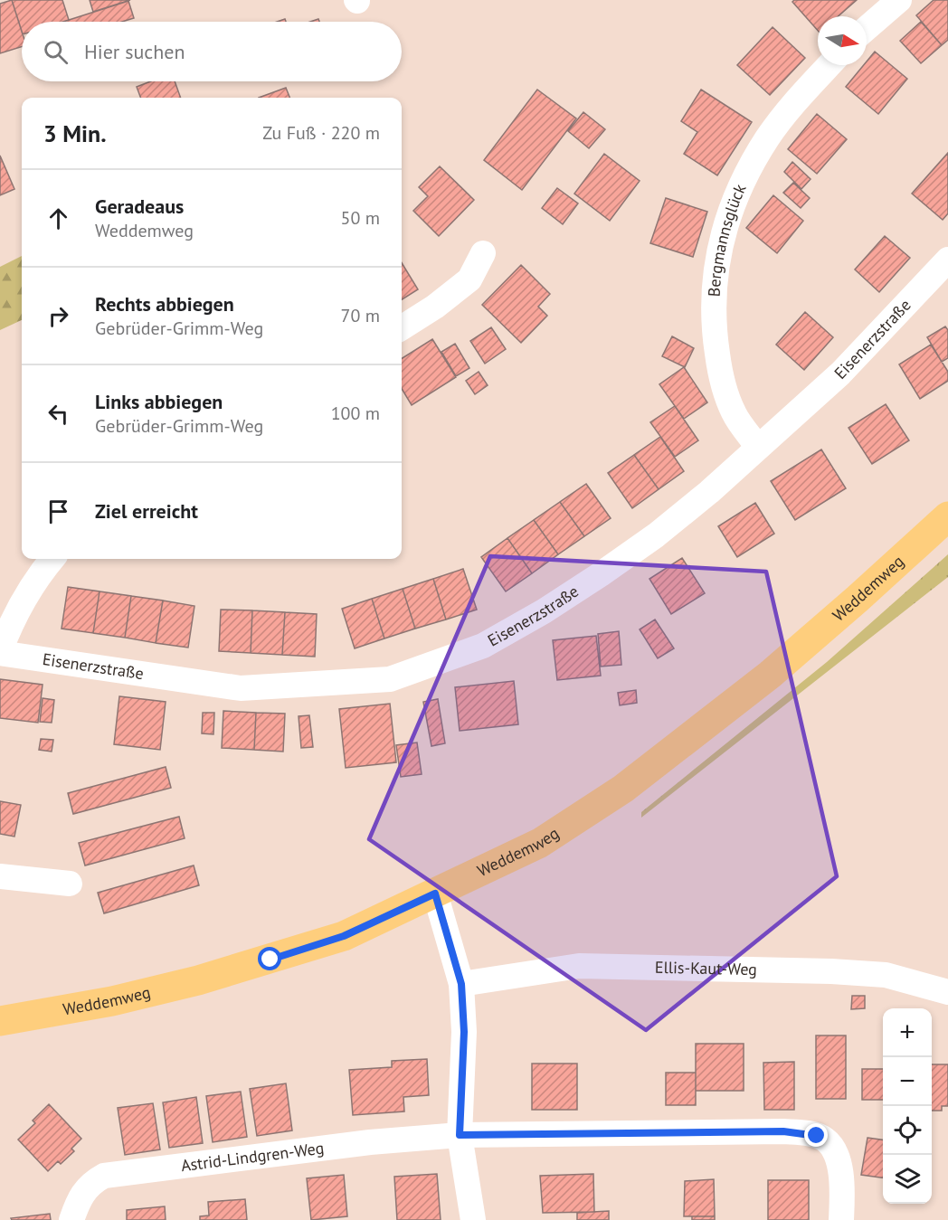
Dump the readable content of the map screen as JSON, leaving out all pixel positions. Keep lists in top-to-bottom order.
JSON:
{
  "streets": {
    "main road": ["Weddemweg"],
    "street": [
      "Bergmannsglück",
      "Eisenerzstraße",
      "Ellis-Kaut-Weg",
      "Astrid-Lindgren-Weg"
    ]
  },
  "crossings": [
    ["Bergmannsglück", "Eisenerzstraße"]
  ],
  "north": "right",
  "page": {
    "search": "Hier suchen",
    "heading": ["3 Min.", "Zu Fuß · 220 m"],
    "list": [
      ["Geradeaus", "Weddemweg", "50 m"],
      ["Rechts abbiegen", "Gebrüder-Grimm-Weg", "70 m"],
      ["Links abbiegen", "Gebrüder-Grimm-Weg", "100 m"],
      "Ziel erreicht"
    ],
    "map_buttons": ["+", "−"]
  }
}
